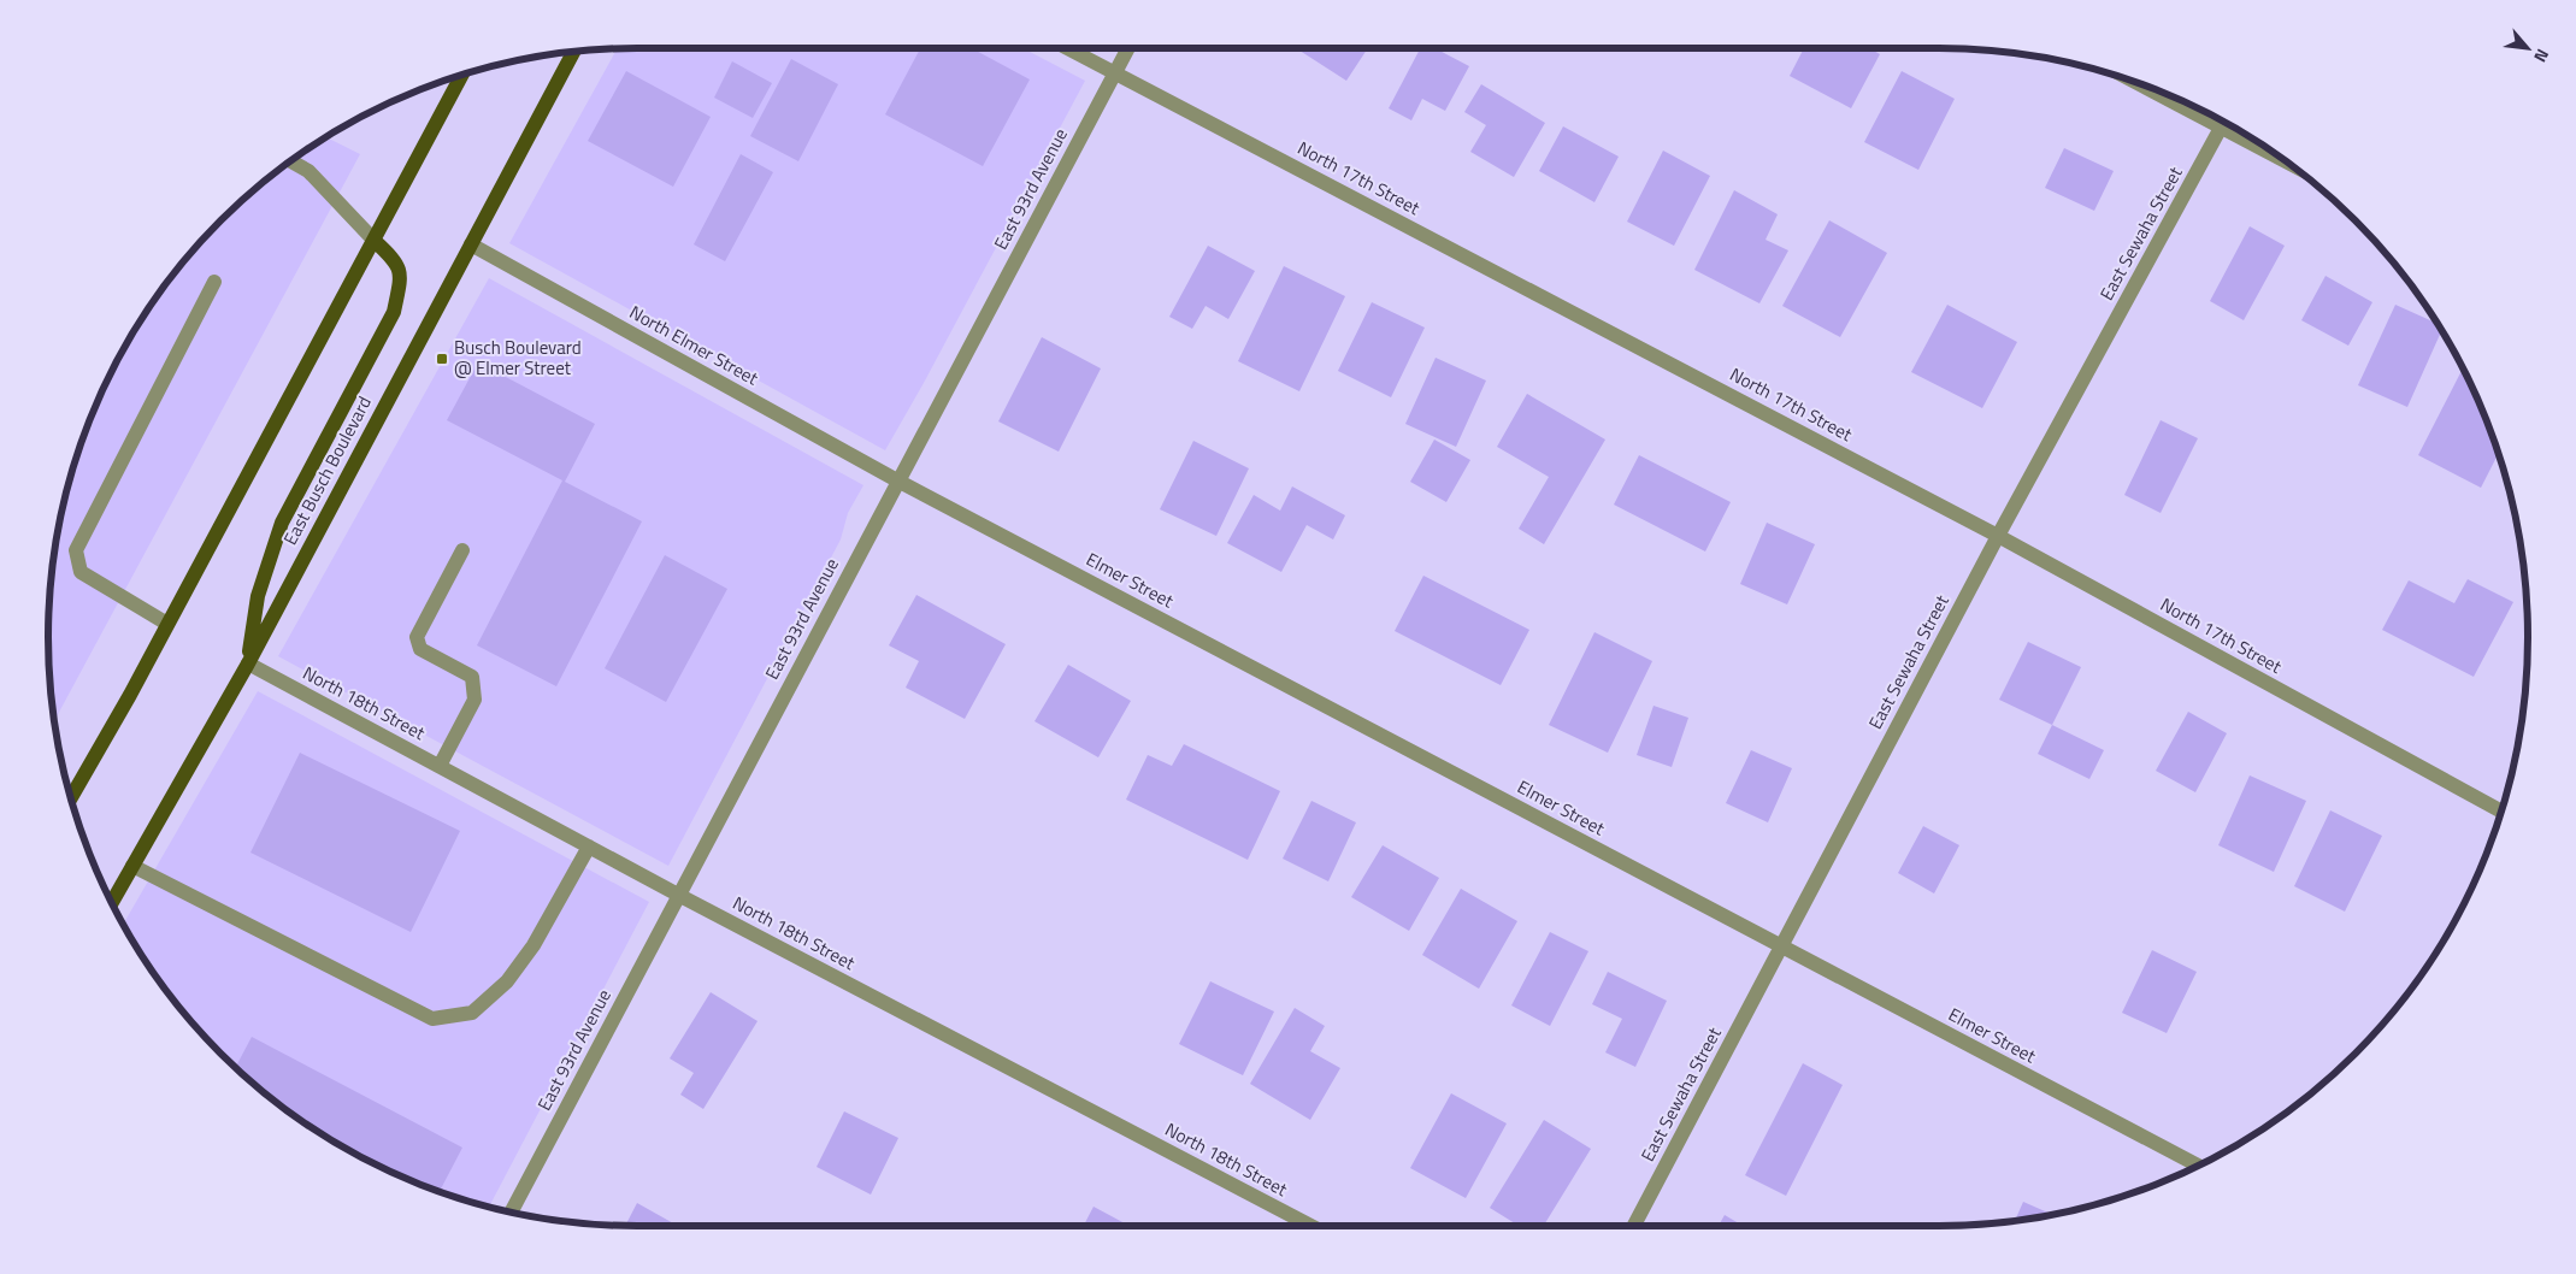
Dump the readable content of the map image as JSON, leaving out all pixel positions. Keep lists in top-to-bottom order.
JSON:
{
  "streets": {
    "main road": ["East Busch Boulevard"],
    "street": [
      "North 17th Street",
      "East 93rd Avenue",
      "East Sewaha Street",
      "North Elmer Street",
      "Elmer Street",
      "North 18th Street"
    ]
  },
  "crossings": [
    ["North 17th Street", "East 93rd Avenue"],
    ["North 17th Street", "East Sewaha Street"],
    ["East 93rd Avenue", "North Elmer Street"],
    ["East 93rd Avenue", "Elmer Street"],
    ["East 93rd Avenue", "North 18th Street"],
    ["East Sewaha Street", "Elmer Street"],
    ["North Elmer Street", "East Busch Boulevard"],
    ["North Elmer Street", "Elmer Street"],
    ["East Busch Boulevard", "North 18th Street"]
  ],
  "places": {
    "transit": ["Busch Boulevard @ Elmer Street"]
  },
  "north": "bottom right"
}
